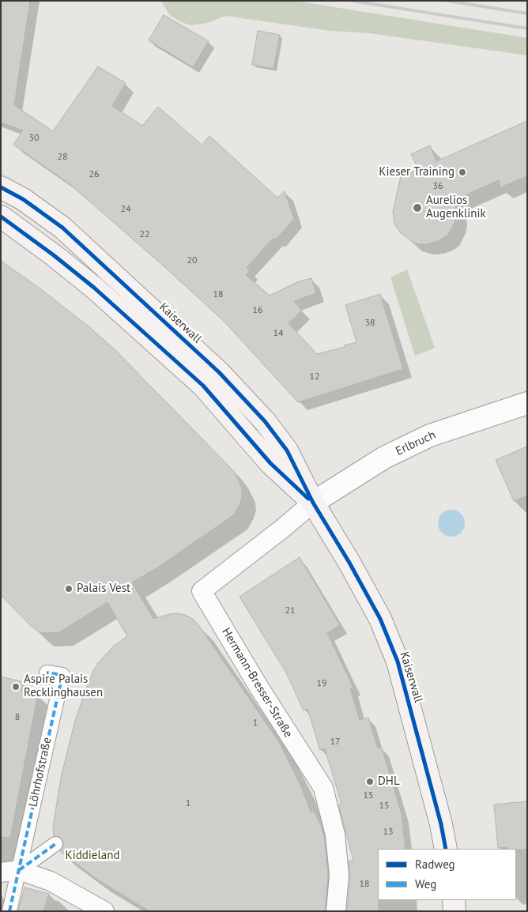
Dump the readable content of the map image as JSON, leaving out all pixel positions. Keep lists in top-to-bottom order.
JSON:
{
  "streets": {
    "main road": ["Kaiserwall"],
    "street": ["Erlbruch", "Hermann-Bresser-Straße", "Löhrhofstraße"]
  },
  "crossings": [
    ["Kaiserwall", "Erlbruch"],
    ["Kaiserwall", "Hermann-Bresser-Straße"],
    ["Erlbruch", "Hermann-Bresser-Straße"]
  ],
  "parks": ["Kiddieland"],
  "places": [
    "Kieser Training",
    "Aurelios Augenklinik",
    "Palais Vest",
    "Aspire Palais Recklinghausen",
    "DHL"
  ],
  "house_numbers": [
    "30",
    "28",
    "26",
    "36",
    "24",
    "22",
    "20",
    "18",
    "16",
    "38",
    "14",
    "12",
    "21",
    "19",
    "8",
    "1",
    "17",
    "15",
    "1",
    "15",
    "13",
    "18"
  ],
  "legend": ["Radweg", "Weg"]
}
